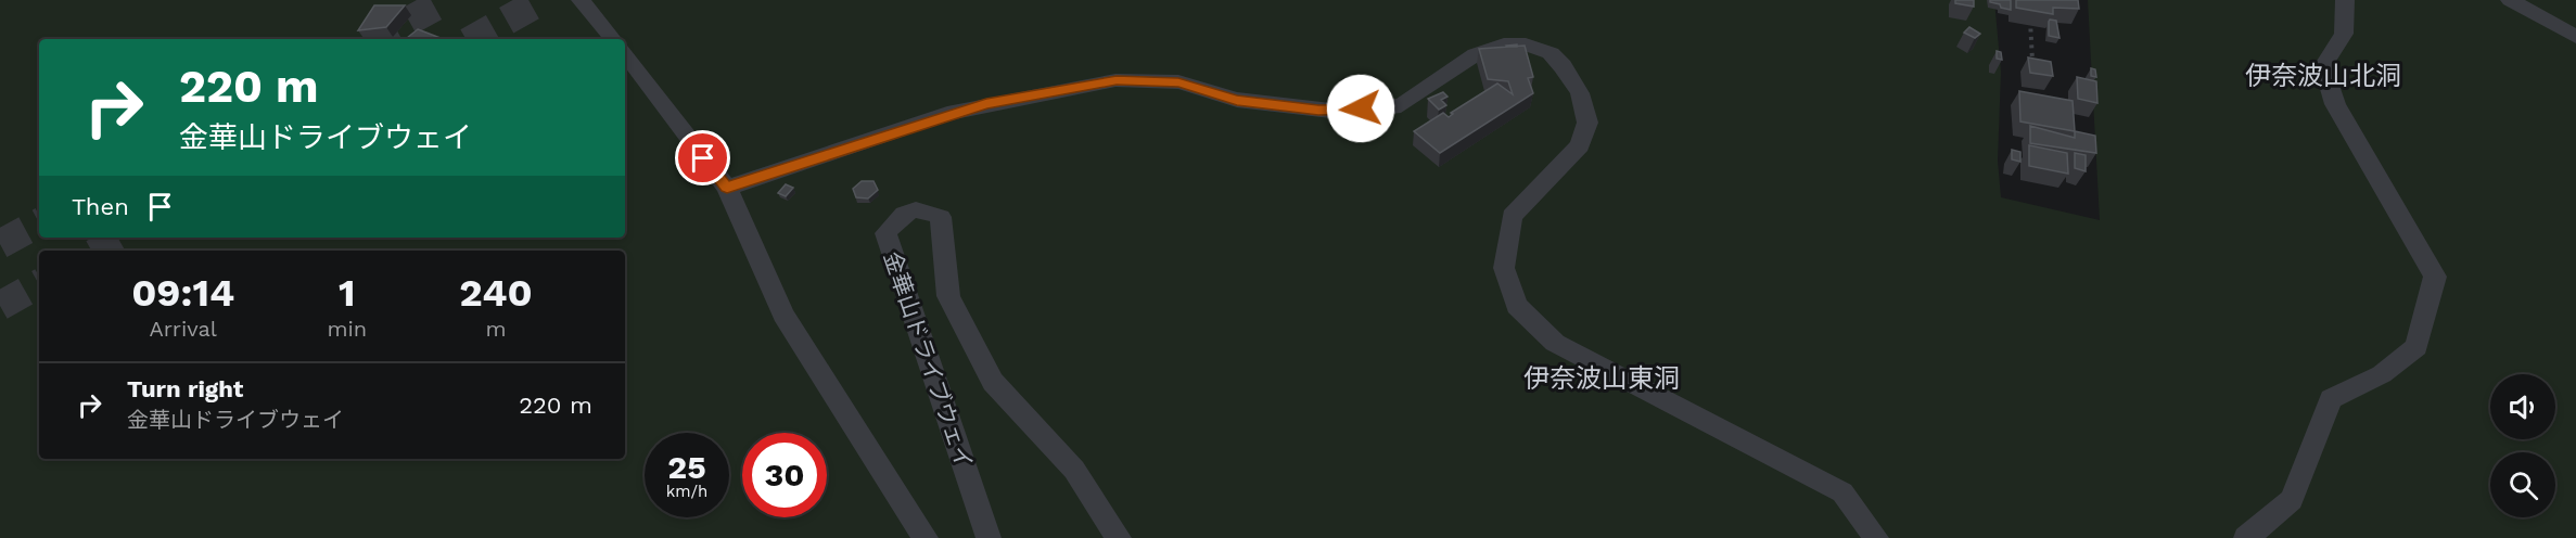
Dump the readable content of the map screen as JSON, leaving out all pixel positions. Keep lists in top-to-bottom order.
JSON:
{
  "streets": {
    "street": ["金華山ドライブウェイ"]
  },
  "districts": ["伊奈波山北洞", "伊奈波山東洞"],
  "page": {
    "turn": ["220 m", "金華山ドライブウェイ"],
    "then": "Then",
    "eta": [
      "09:14",
      "Arrival",
      "1",
      "min",
      "240",
      "m"
    ],
    "list": [
      {
        "name": "Turn right",
        "note": "金華山ドライブウェイ",
        "value": "220 m"
      }
    ],
    "speed": "25 km/h",
    "limit": "30"
  }
}
